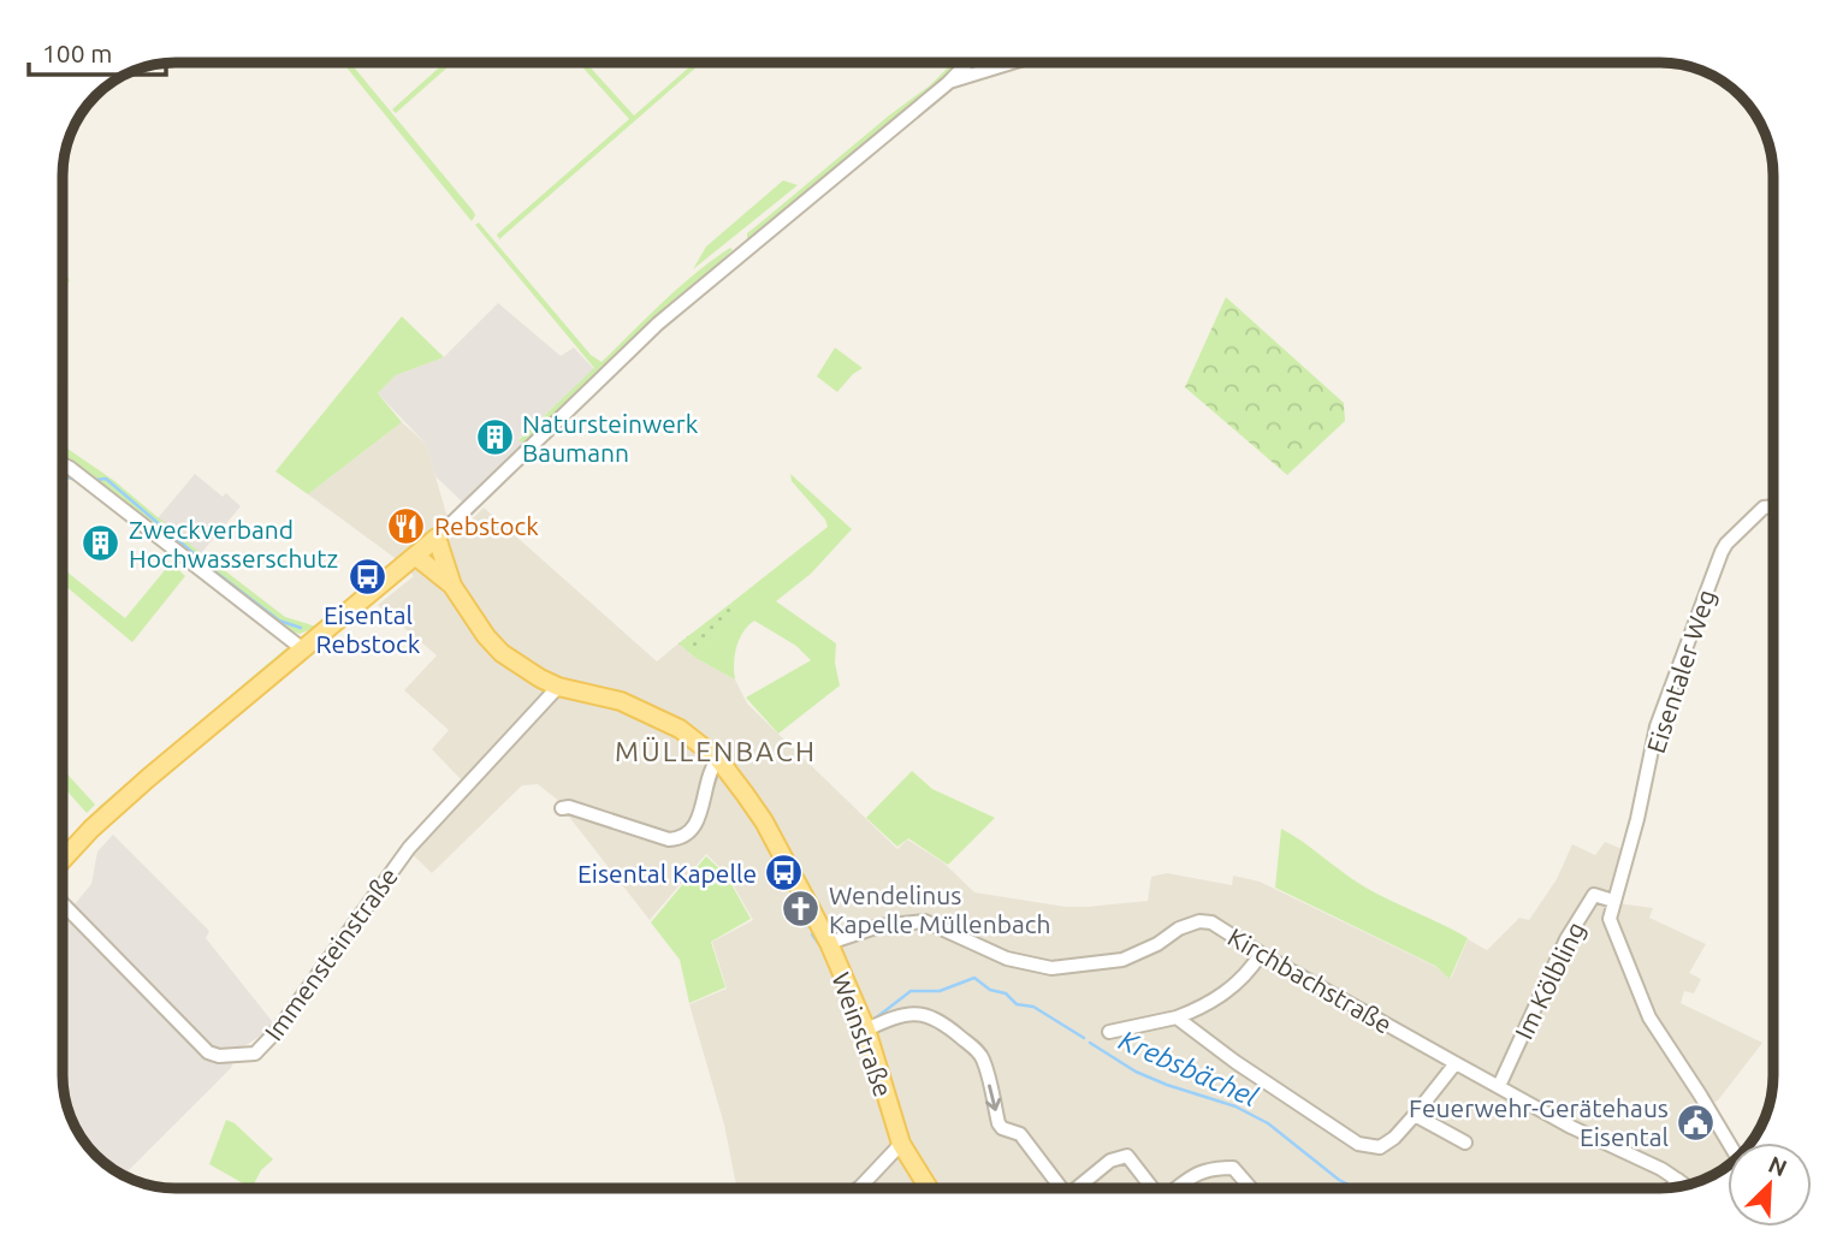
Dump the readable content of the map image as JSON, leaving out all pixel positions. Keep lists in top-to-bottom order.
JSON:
{
  "streets": {
    "main road": ["Weinstraße"],
    "street": [
      "Eisentaler Weg",
      "Immensteinstraße",
      "Kirchbachstraße",
      "Im Kölbling"
    ]
  },
  "crossings": [
    ["Eisentaler Weg", "Im Kölbling"],
    ["Immensteinstraße", "Weinstraße"],
    ["Kirchbachstraße", "Im Kölbling"],
    ["Kirchbachstraße", "Weinstraße"]
  ],
  "districts": ["MÜLLENBACH"],
  "water": ["Krebsbächel"],
  "places": {
    "building": ["Natursteinwerk Baumann", "Zweckverband Hochwasserschutz"],
    "restaurant": ["Rebstock"],
    "bus stop": ["Eisental Rebstock", "Eisental Kapelle"],
    "church": ["Wendelinus Kapelle Müllenbach"],
    "public building": ["Feuerwehr-Gerätehaus Eisental"]
  },
  "scale_bar": "100 m",
  "north": "top right"
}
